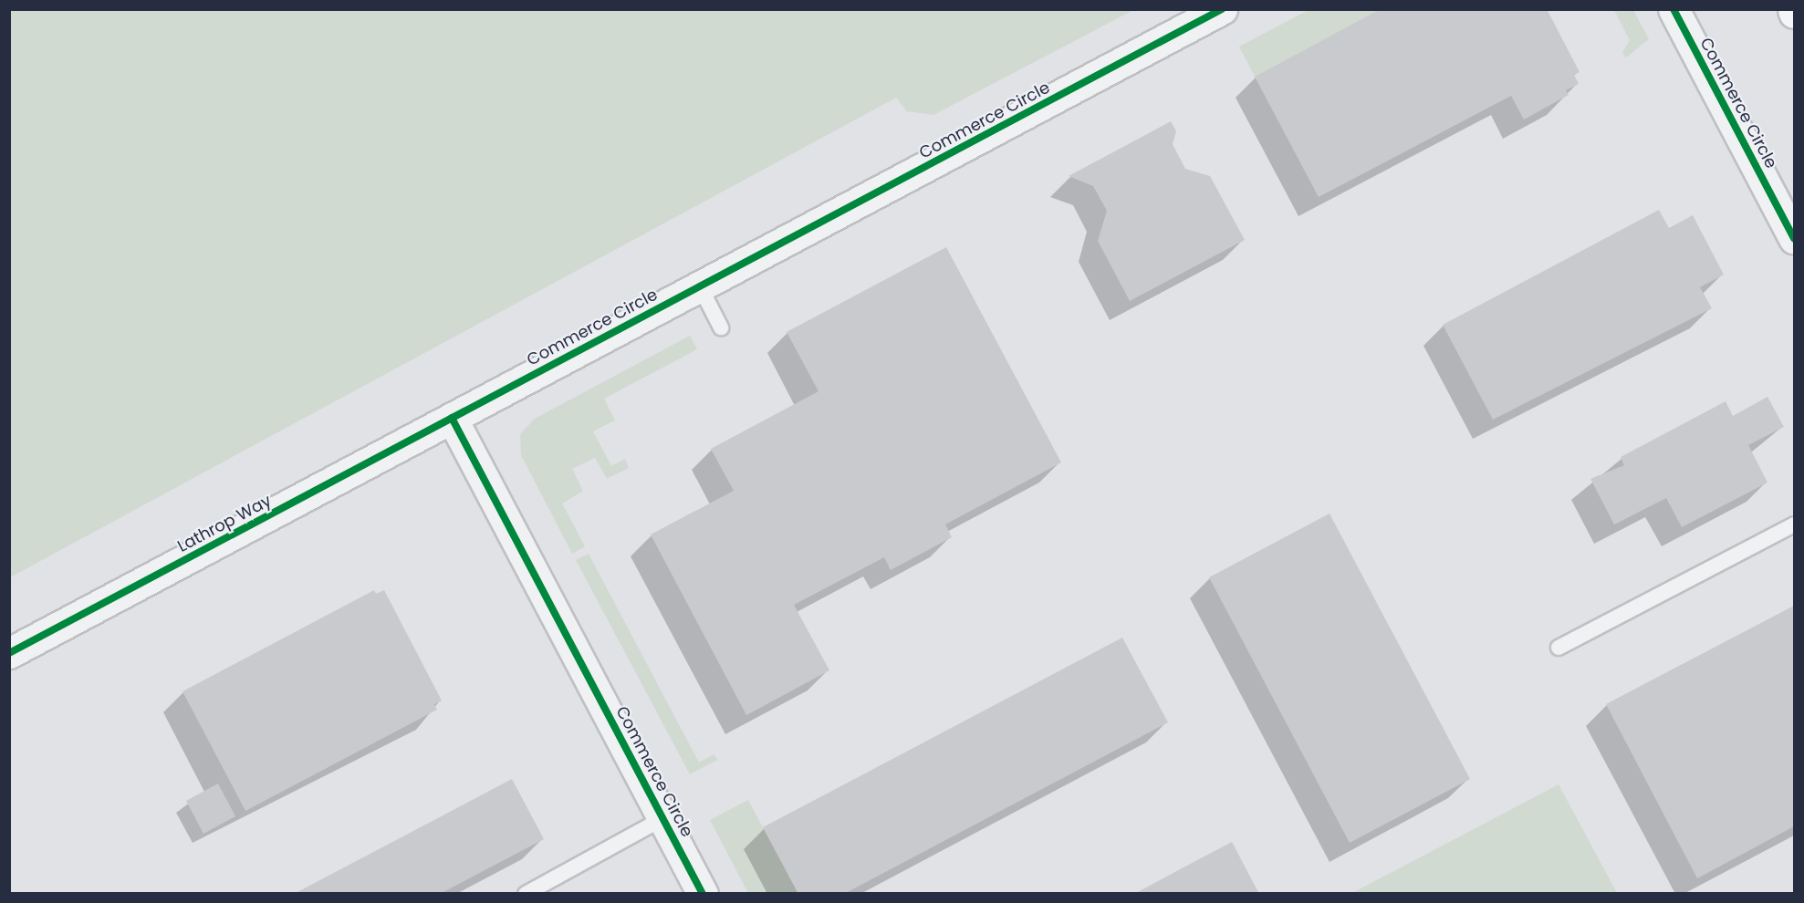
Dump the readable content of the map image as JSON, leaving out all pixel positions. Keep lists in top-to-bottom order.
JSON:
{
  "streets": {
    "street": ["Commerce Circle", "Lathrop Way"]
  },
  "crossings": [
    ["Commerce Circle", "Lathrop Way"]
  ]
}
